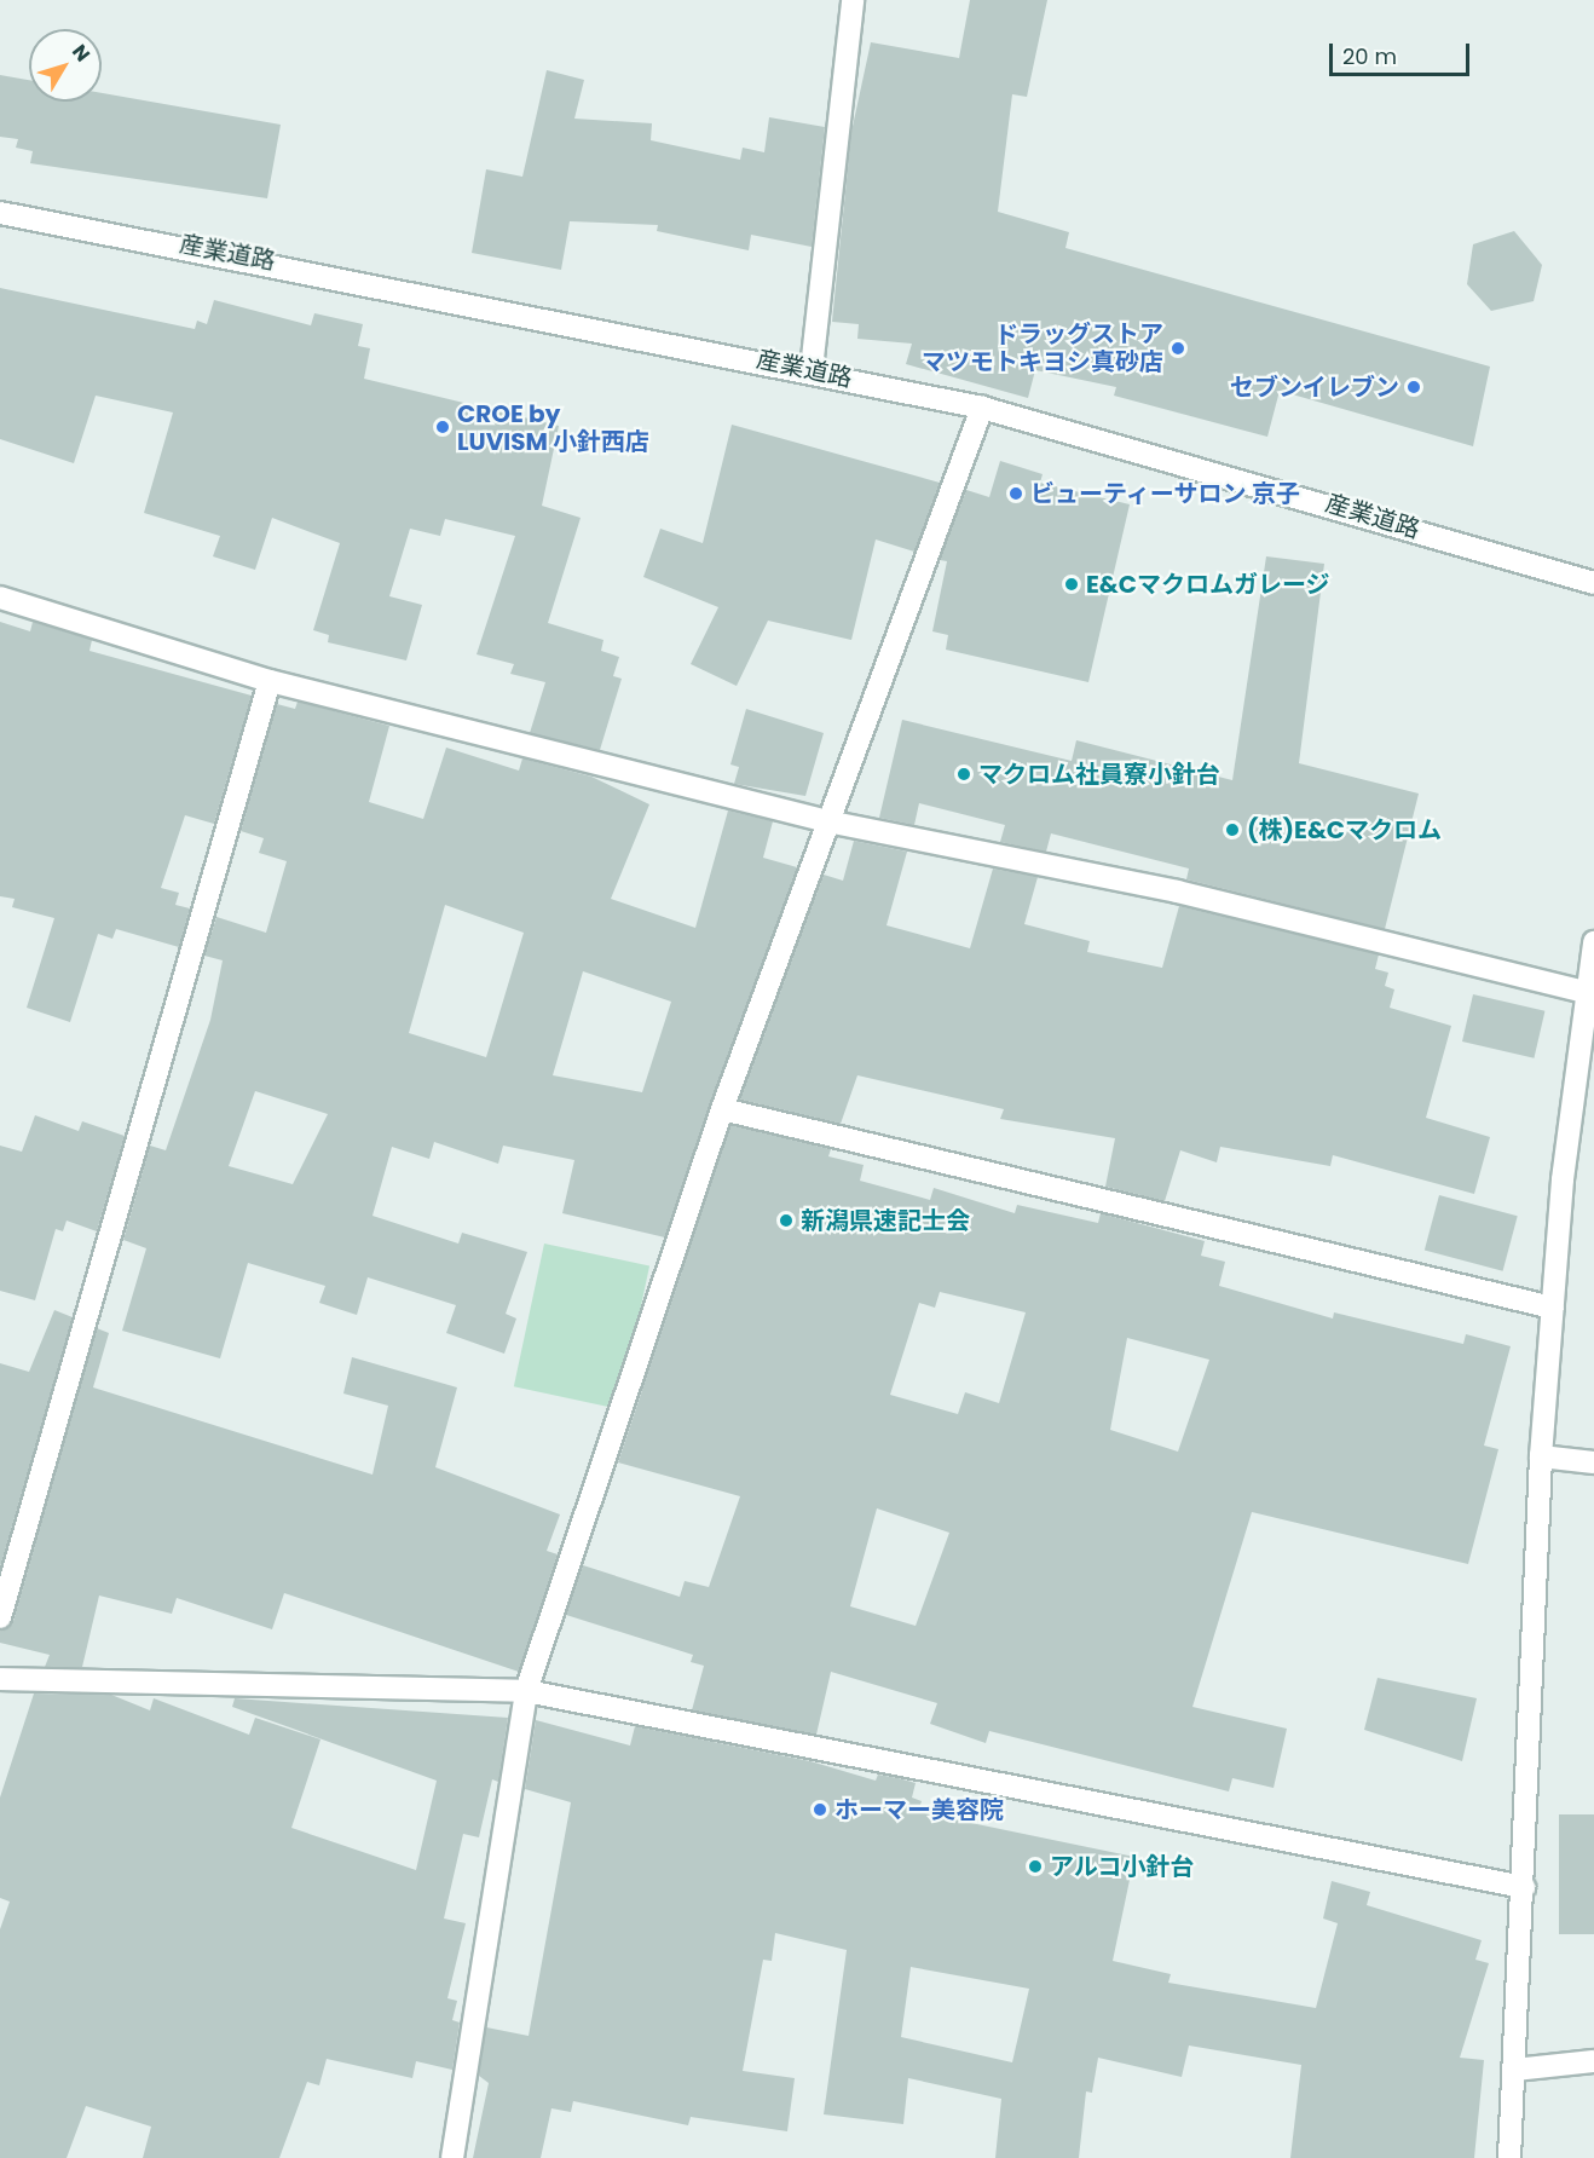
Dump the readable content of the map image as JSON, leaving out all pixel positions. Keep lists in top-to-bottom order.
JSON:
{
  "streets": {
    "street": ["産業道路"]
  },
  "places": [
    "ドラッグストア マツモトキヨシ真砂店",
    "セブンイレブン",
    "CROE by LUVISM 小針西店",
    "ビューティーサロン 京子",
    "E&Cマクロムガレージ",
    "マクロム社員寮小針台",
    "(株)E&Cマクロム",
    "新潟県速記士会",
    "ホーマー美容院",
    "アルコ小針台"
  ],
  "scale_bar": "20 m",
  "north": "top right"
}
